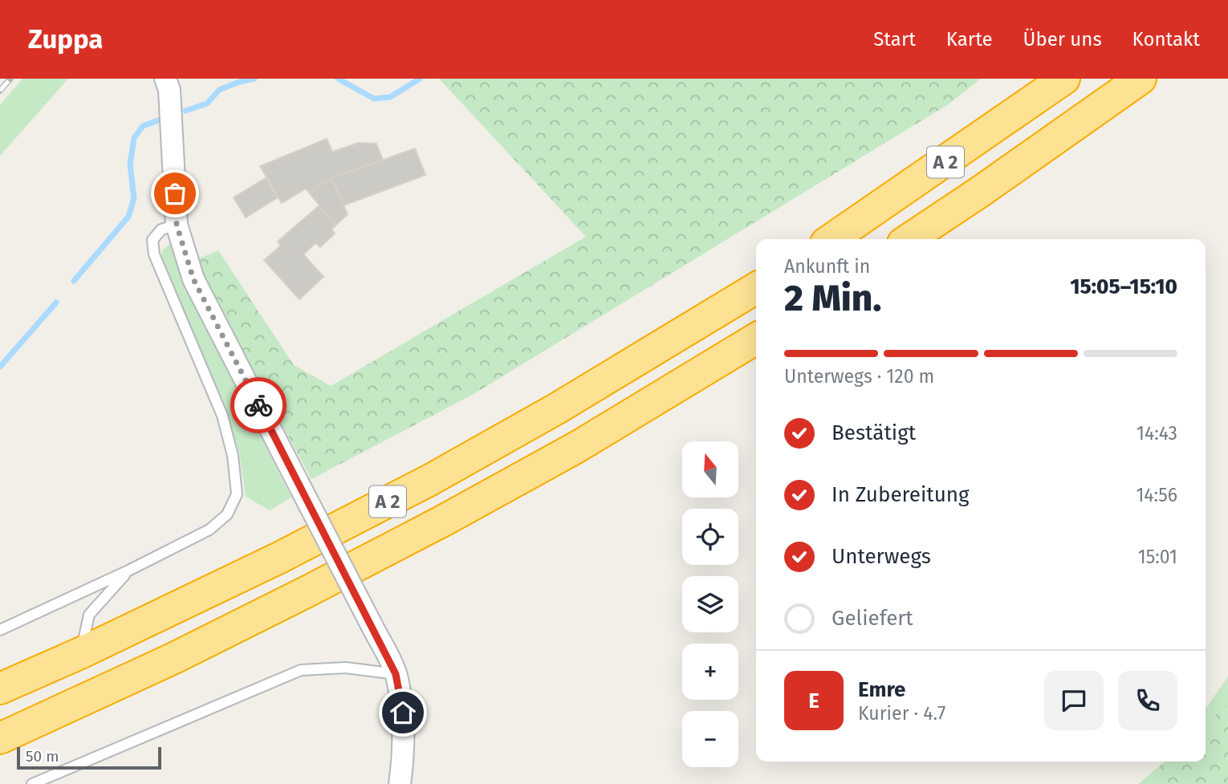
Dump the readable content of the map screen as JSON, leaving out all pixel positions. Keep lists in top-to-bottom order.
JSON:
{
  "streets": {
    "highway": ["A 2"]
  },
  "scale_bar": "50 m",
  "north": "top",
  "page": {
    "header": "Zuppa",
    "nav": [
      "Start",
      "Karte",
      "Über uns",
      "Kontakt"
    ],
    "heading": ["2 Min.", "Ankunft in", "15:05–15:10"],
    "panel": ["Emre", "Kurier · 4.7"],
    "bar": "Unterwegs · 120 m",
    "list": [
      ["Bestätigt", "14:43"],
      ["In Zubereitung", "14:56"],
      ["Unterwegs", "15:01"],
      "Geliefert"
    ],
    "map_buttons": ["+", "−"],
    "round": "E",
    "scale": "50 m"
  }
}
